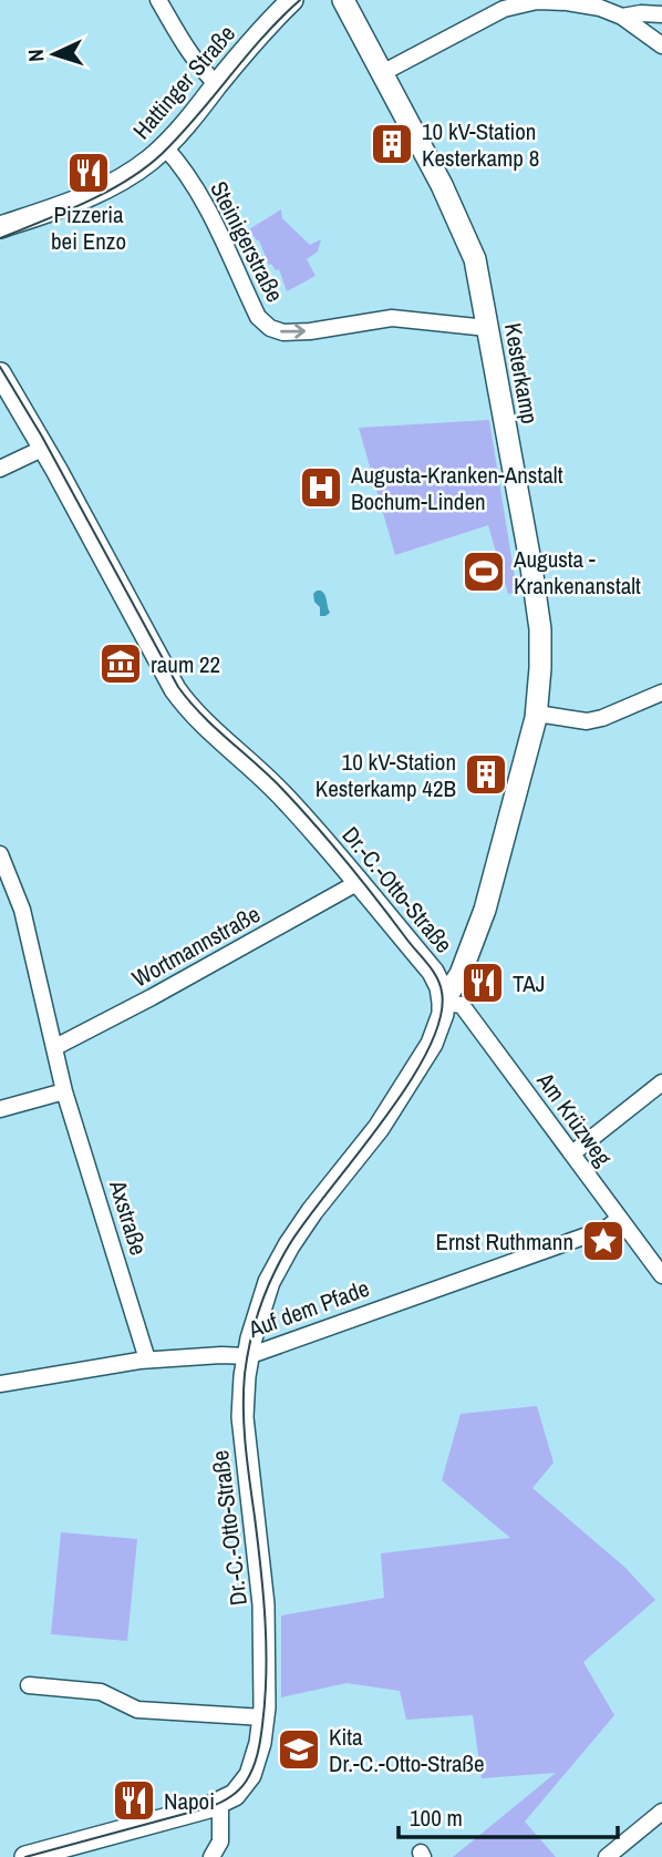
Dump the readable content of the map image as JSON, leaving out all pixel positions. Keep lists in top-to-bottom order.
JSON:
{
  "streets": {
    "street": [
      "Hattinger Straße",
      "Steinigerstraße",
      "Kesterkamp",
      "Dr.-C.-Otto-Straße",
      "Wortmannstraße",
      "Am Krüzweg",
      "Axstraße",
      "Auf dem Pfade"
    ]
  },
  "crossings": [
    ["Hattinger Straße", "Steinigerstraße"],
    ["Steinigerstraße", "Kesterkamp"],
    ["Kesterkamp", "Dr.-C.-Otto-Straße"],
    ["Kesterkamp", "Am Krüzweg"],
    ["Dr.-C.-Otto-Straße", "Wortmannstraße"],
    ["Dr.-C.-Otto-Straße", "Am Krüzweg"],
    ["Dr.-C.-Otto-Straße", "Auf dem Pfade"],
    ["Wortmannstraße", "Axstraße"],
    ["Am Krüzweg", "Auf dem Pfade"],
    ["Axstraße", "Auf dem Pfade"]
  ],
  "one_way": ["Steinigerstraße"],
  "places": {
    "building": ["10 kV-Station Kesterkamp 8", "10 kV-Station Kesterkamp 42B"],
    "restaurant": ["Pizzeria bei Enzo", "TAJ", "Napoi"],
    "hospital": ["Augusta-Kranken-Anstalt Bochum-Linden"],
    "sports": ["Augusta - Krankenanstalt"],
    "museum": ["raum 22"],
    "place": ["Ernst Ruthmann"],
    "school or university": ["Kita Dr.-C.-Otto-Straße"]
  },
  "scale_bar": "100 m",
  "north": "left"
}
